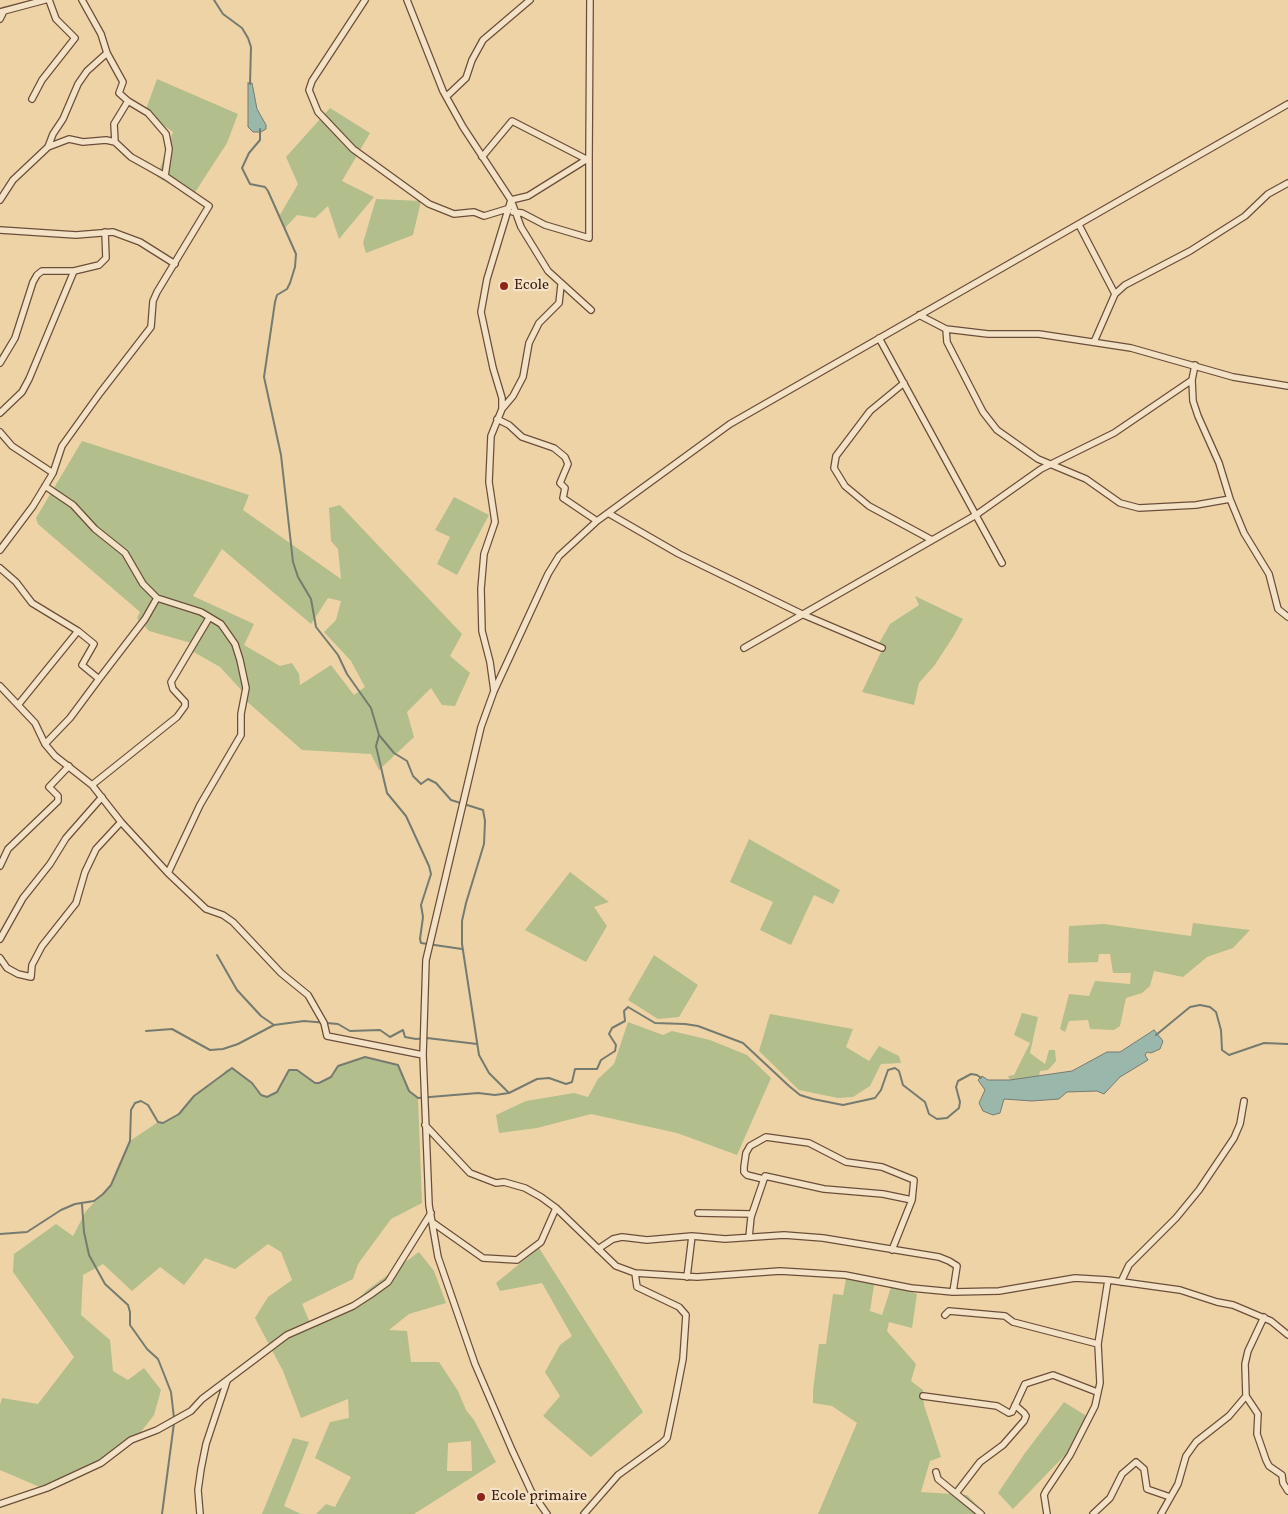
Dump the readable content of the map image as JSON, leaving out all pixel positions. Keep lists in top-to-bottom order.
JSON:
{
  "places": ["Ecole", "Ecole primaire"]
}
